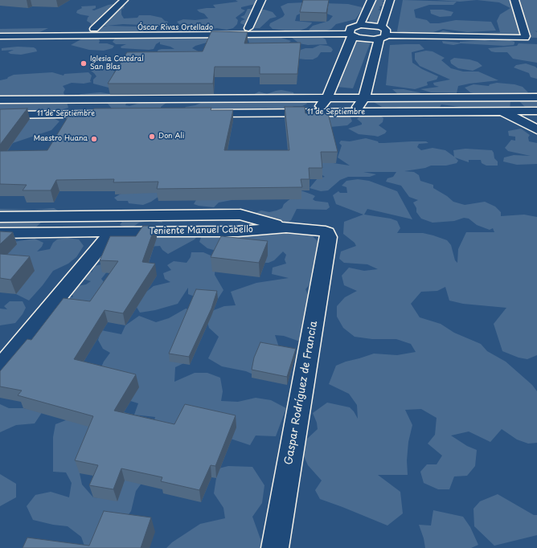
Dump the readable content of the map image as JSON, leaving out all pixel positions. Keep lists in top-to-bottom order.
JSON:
{
  "streets": {
    "street": [
      "Óscar Rivas Ortellado",
      "11 de Septiembre",
      "Teniente Manuel Cabello",
      "Gaspar Rodríguez de Francia"
    ]
  },
  "crossings": [
    ["Teniente Manuel Cabello", "Gaspar Rodríguez de Francia"]
  ],
  "places": ["Iglesia Catedral San Blas", "Don Ali", "Maestro Huana"]
}
